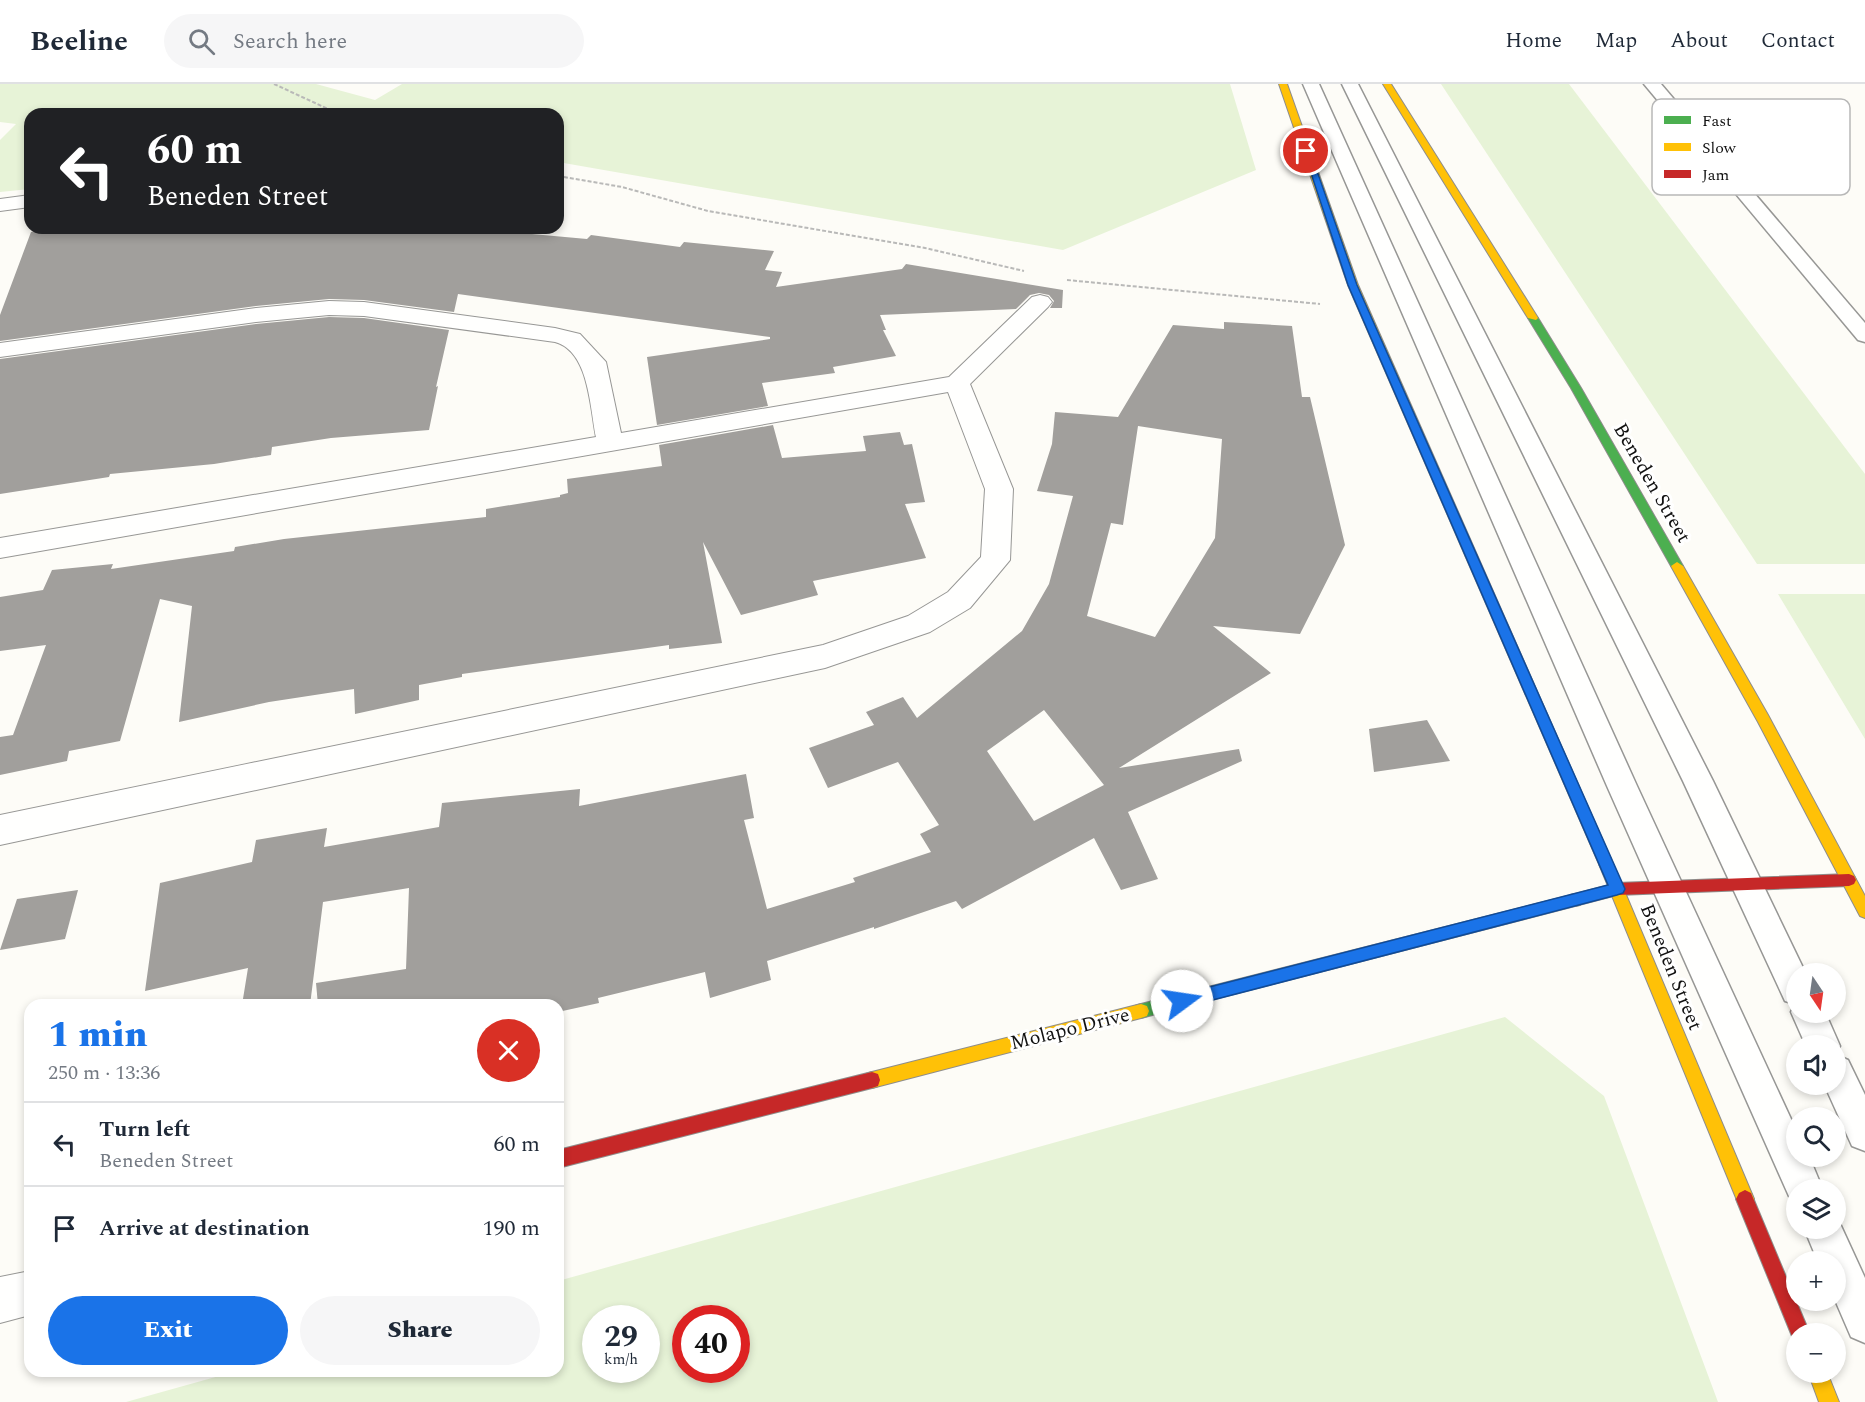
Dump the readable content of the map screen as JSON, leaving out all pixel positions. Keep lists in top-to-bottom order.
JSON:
{
  "streets": {
    "main road": ["Beneden Street", "Molapo Drive"]
  },
  "crossings": [
    ["Beneden Street", "Molapo Drive"]
  ],
  "legend": ["Fast", "Slow", "Jam"],
  "north": "bottom",
  "page": {
    "header": "Beeline",
    "search": "Search here",
    "nav": [
      "Home",
      "Map",
      "About",
      "Contact"
    ],
    "turn": ["60 m", "Beneden Street"],
    "map_buttons": ["+", "−"],
    "heading": ["1 min", "250 m · 13:36"],
    "list": [
      {
        "name": "Turn left",
        "note": "Beneden Street",
        "value": "60 m"
      },
      {
        "name": "Arrive at destination",
        "value": "190 m"
      }
    ],
    "buttons": ["Exit", "Share"],
    "speed": "29 km/h",
    "limit": "40"
  }
}
